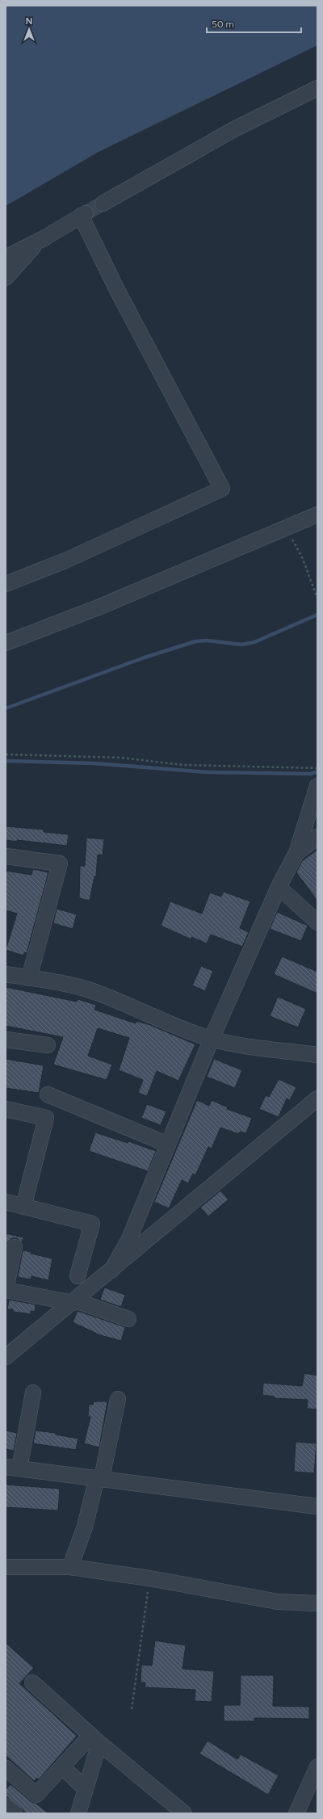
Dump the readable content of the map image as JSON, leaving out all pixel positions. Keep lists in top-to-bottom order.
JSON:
{
  "scale_bar": "50 m",
  "north": "top"
}
